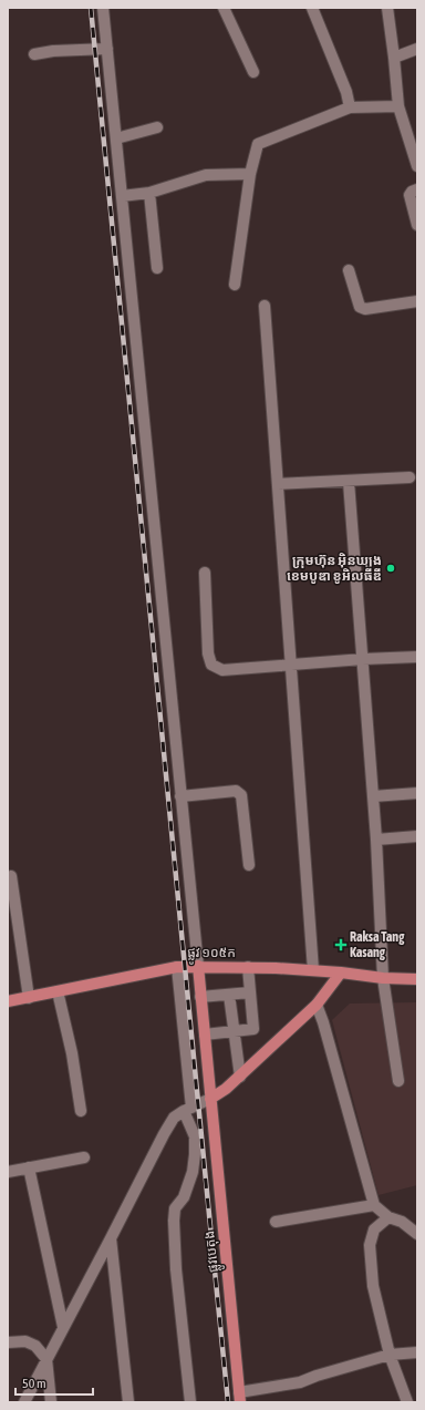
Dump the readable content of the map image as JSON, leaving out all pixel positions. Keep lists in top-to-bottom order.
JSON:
{
  "streets": {
    "main road": ["ផ្លូវ ១០៥ក", "ផ្លូវបេតុង"]
  },
  "crossings": [
    ["ផ្លូវ ១០៥ក", "ផ្លូវបេតុង"]
  ],
  "places": {
    "other": ["ក្រុមហ៊ុន អ៊ិនឃ្យុង ខេមបូឌា ខូអិលធីឌី"],
    "health": ["Raksa Tang Kasang"]
  },
  "scale_bar": "50 m"
}
